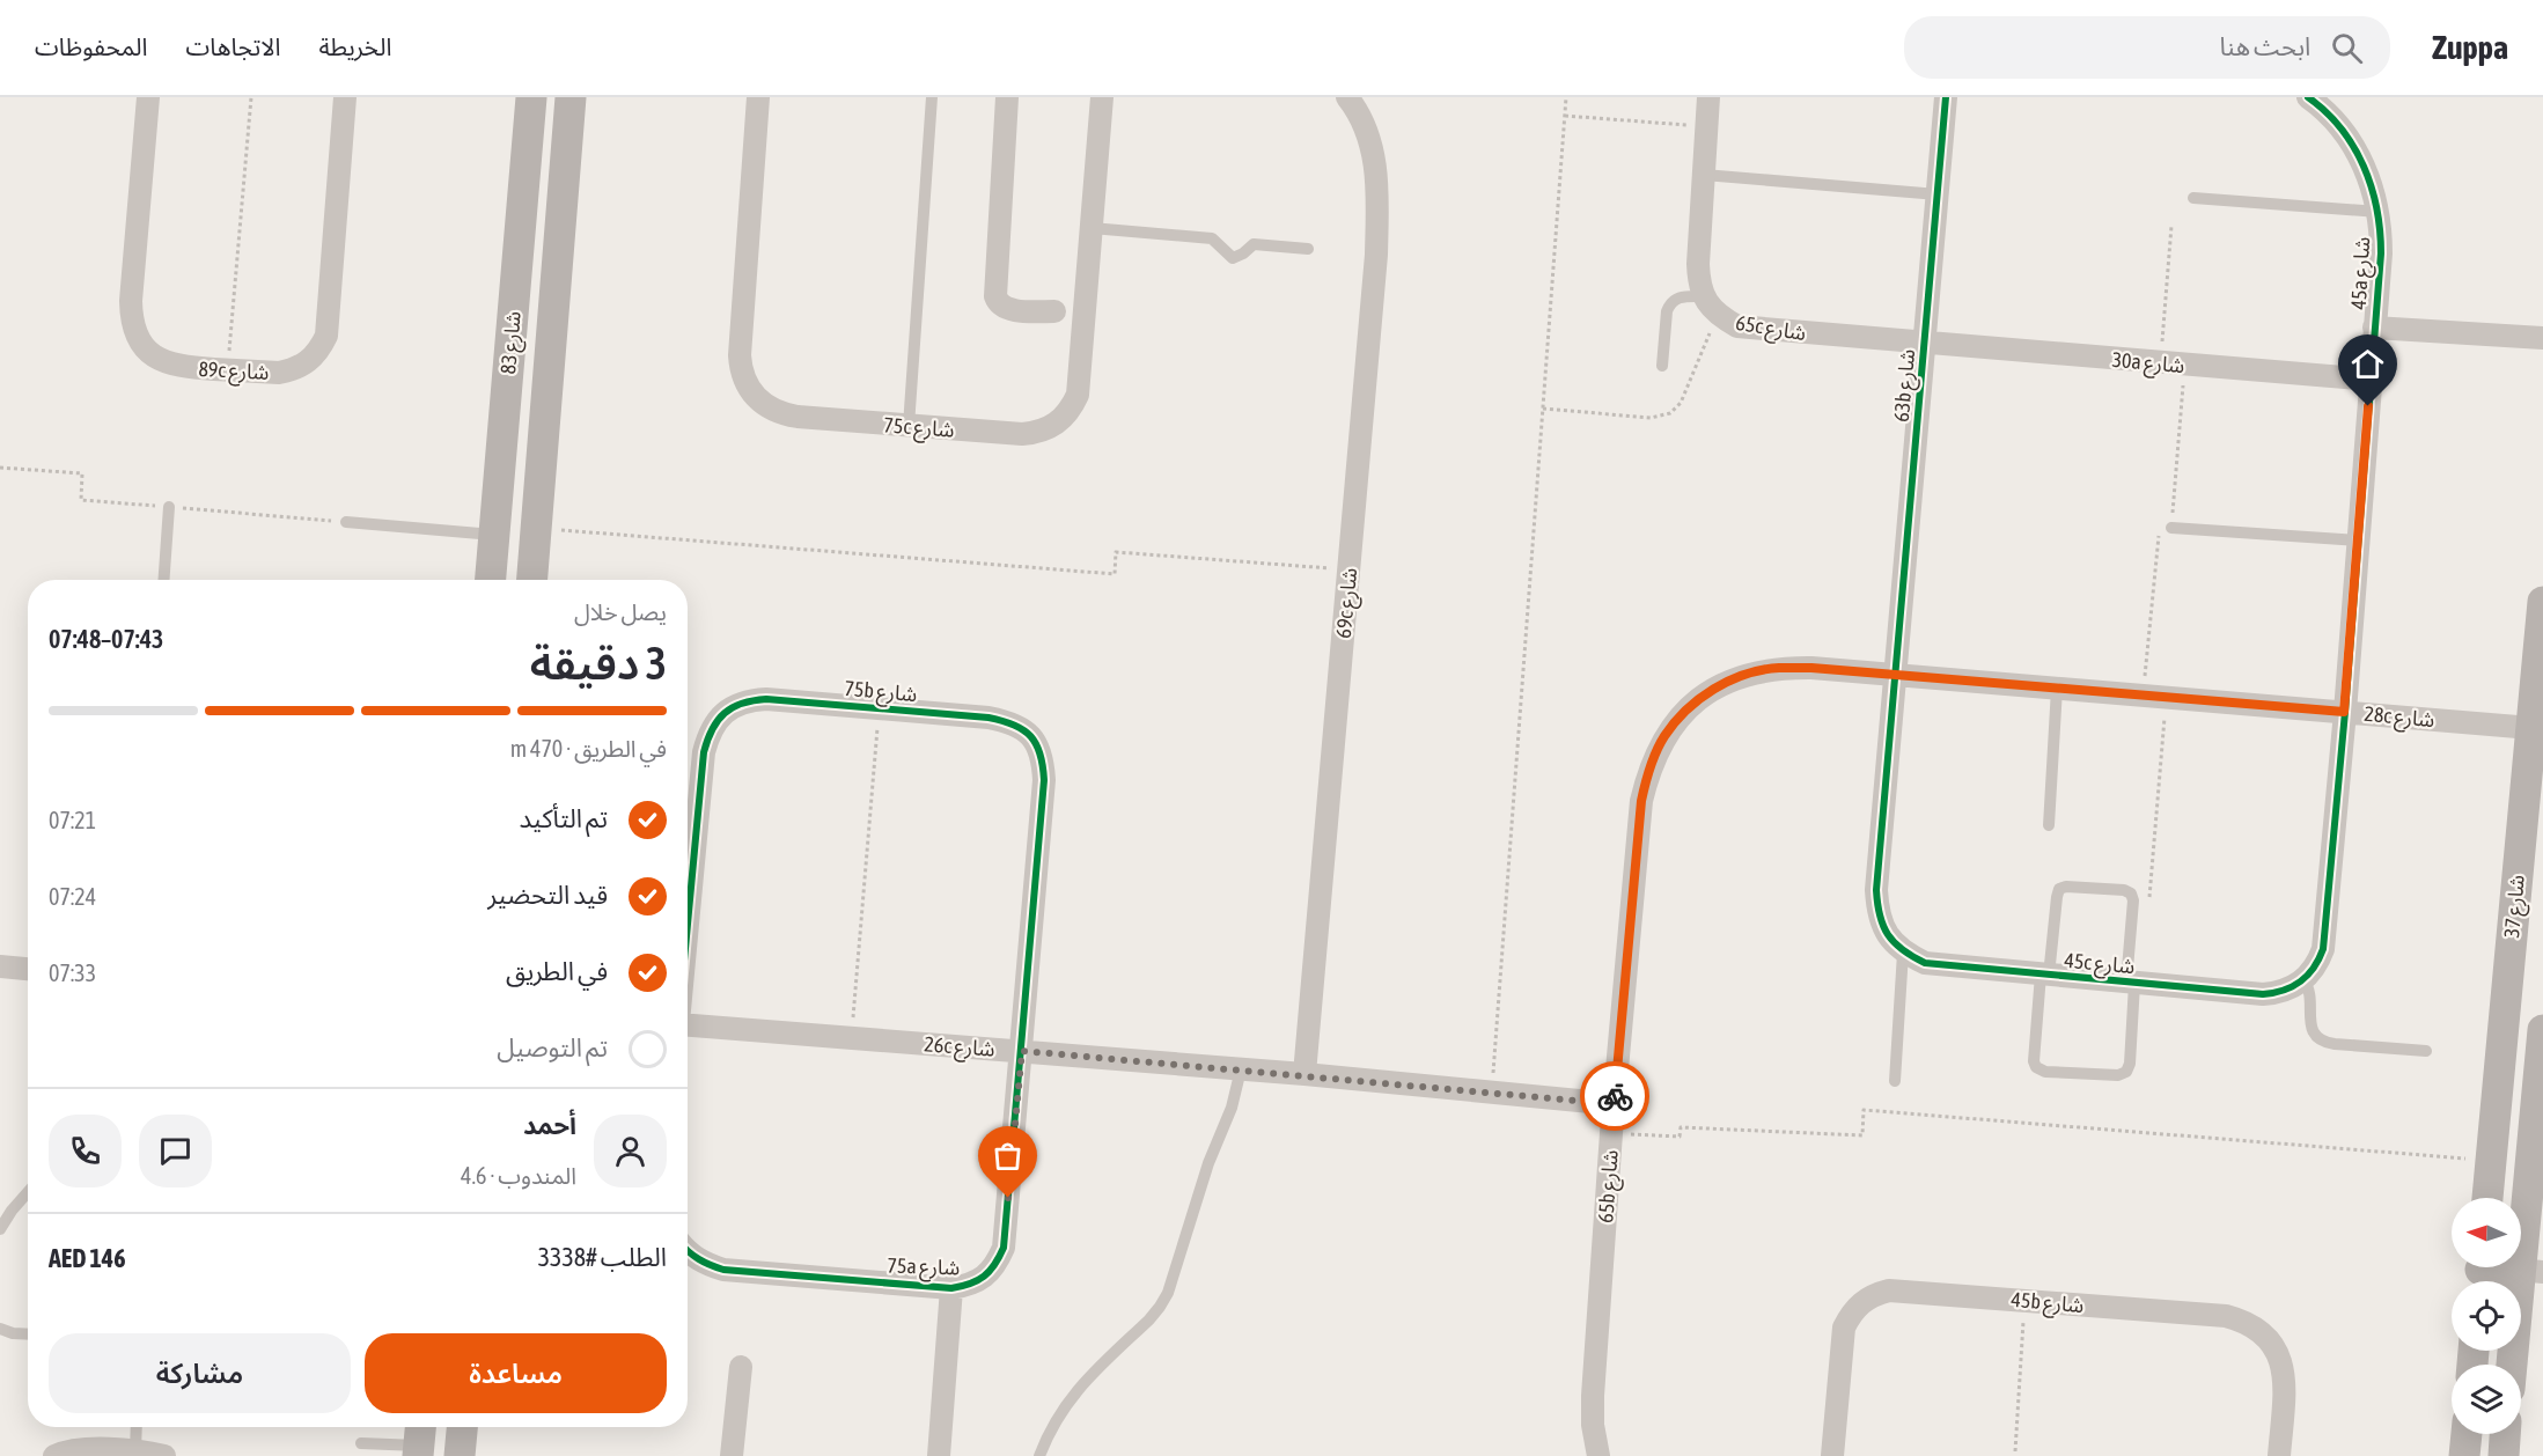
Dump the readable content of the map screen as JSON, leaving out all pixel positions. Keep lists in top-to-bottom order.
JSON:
{
  "streets": {
    "street": [
      "45a شارع",
      "65c شارع",
      "شارع 83",
      "30a شارع",
      "89c شارع",
      "63b شارع",
      "75c شارع",
      "69c شارع",
      "75b شارع",
      "28c شارع",
      "شارع 37",
      "45c شارع",
      "26c شارع",
      "65b شارع",
      "75a شارع",
      "45b شارع"
    ]
  },
  "crossings": [
    ["45a شارع", "30a شارع"],
    ["45a شارع", "28c شارع"],
    ["65c شارع", "30a شارع"],
    ["65c شارع", "63b شارع"],
    ["30a شارع", "63b شارع"],
    ["63b شارع", "28c شارع"],
    ["69c شارع", "26c شارع"],
    ["75b شارع", "26c شارع"],
    ["75b شارع", "75a شارع"],
    ["28c شارع", "شارع 37"],
    ["28c شارع", "65b شارع"],
    ["26c شارع", "65b شارع"],
    ["26c شارع", "75a شارع"]
  ],
  "north": "left",
  "page": {
    "header": "Zuppa",
    "search": "ابحث هنا",
    "nav": ["الخريطة", "الاتجاهات", "المحفوظات"],
    "heading": ["3 دقيقة", "يصل خلال", "07:43–07:48"],
    "panel": [
      "أحمد",
      "المندوب · 4.6",
      "الطلب #3338",
      "AED 146"
    ],
    "bar": "في الطريق · 470 m",
    "list": [
      ["تم التأكيد", "07:21"],
      ["قيد التحضير", "07:24"],
      ["في الطريق", "07:33"],
      "تم التوصيل"
    ],
    "buttons": ["مساعدة", "مشاركة"]
  }
}
